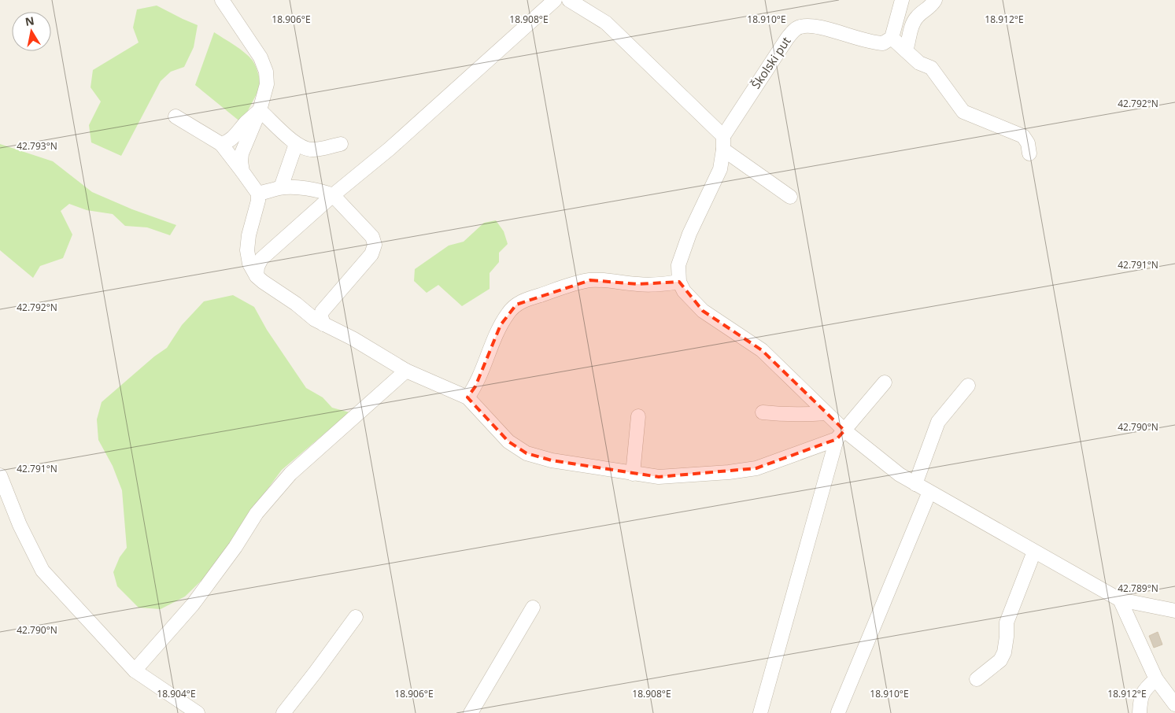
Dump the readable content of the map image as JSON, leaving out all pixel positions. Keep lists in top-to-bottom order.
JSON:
{
  "streets": {
    "street": ["Školski put"]
  },
  "north": "top",
  "coordinates": [
    "18.906°E",
    "18.908°E",
    "18.910°E",
    "18.912°E",
    "42.792°N",
    "42.793°N",
    "42.791°N",
    "42.790°N",
    "42.789°N",
    "18.904°E"
  ]
}
